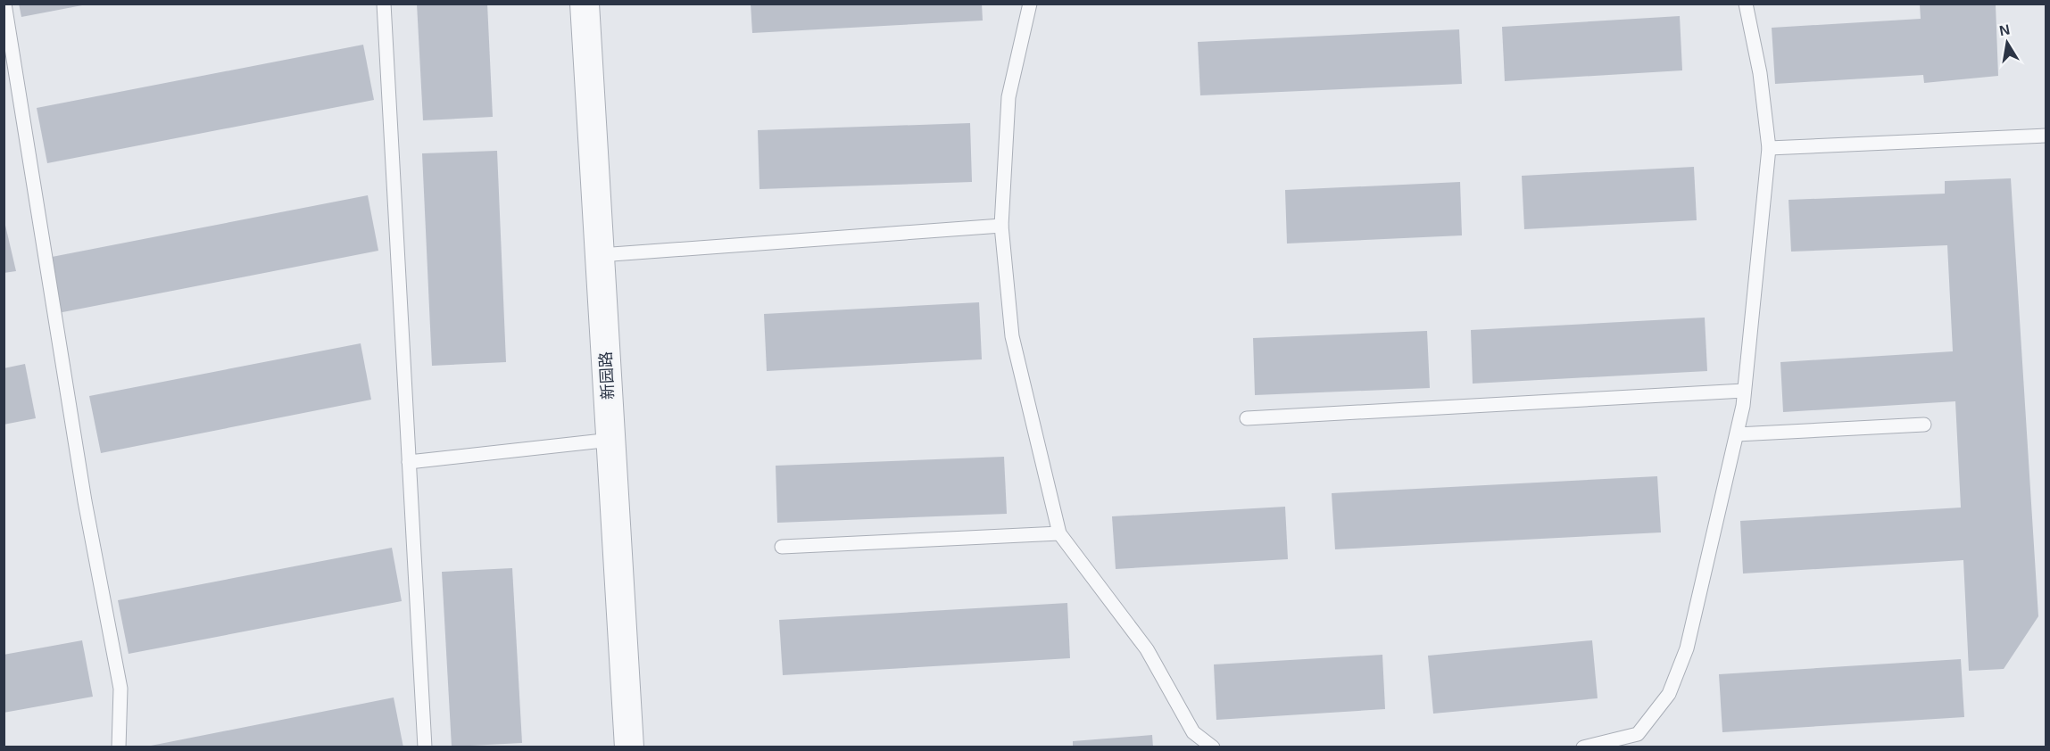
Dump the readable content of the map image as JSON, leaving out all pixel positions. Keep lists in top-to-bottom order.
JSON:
{
  "streets": {
    "street": ["新园路"]
  },
  "north": "top"
}
